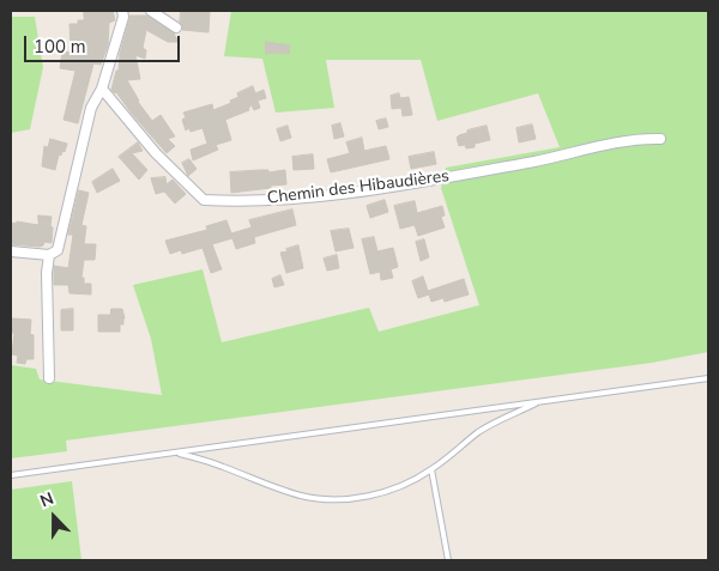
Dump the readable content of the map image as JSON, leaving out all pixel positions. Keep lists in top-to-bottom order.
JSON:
{
  "streets": {
    "street": ["Chemin des Hibaudières"]
  },
  "scale_bar": "100 m",
  "north": "top"
}
